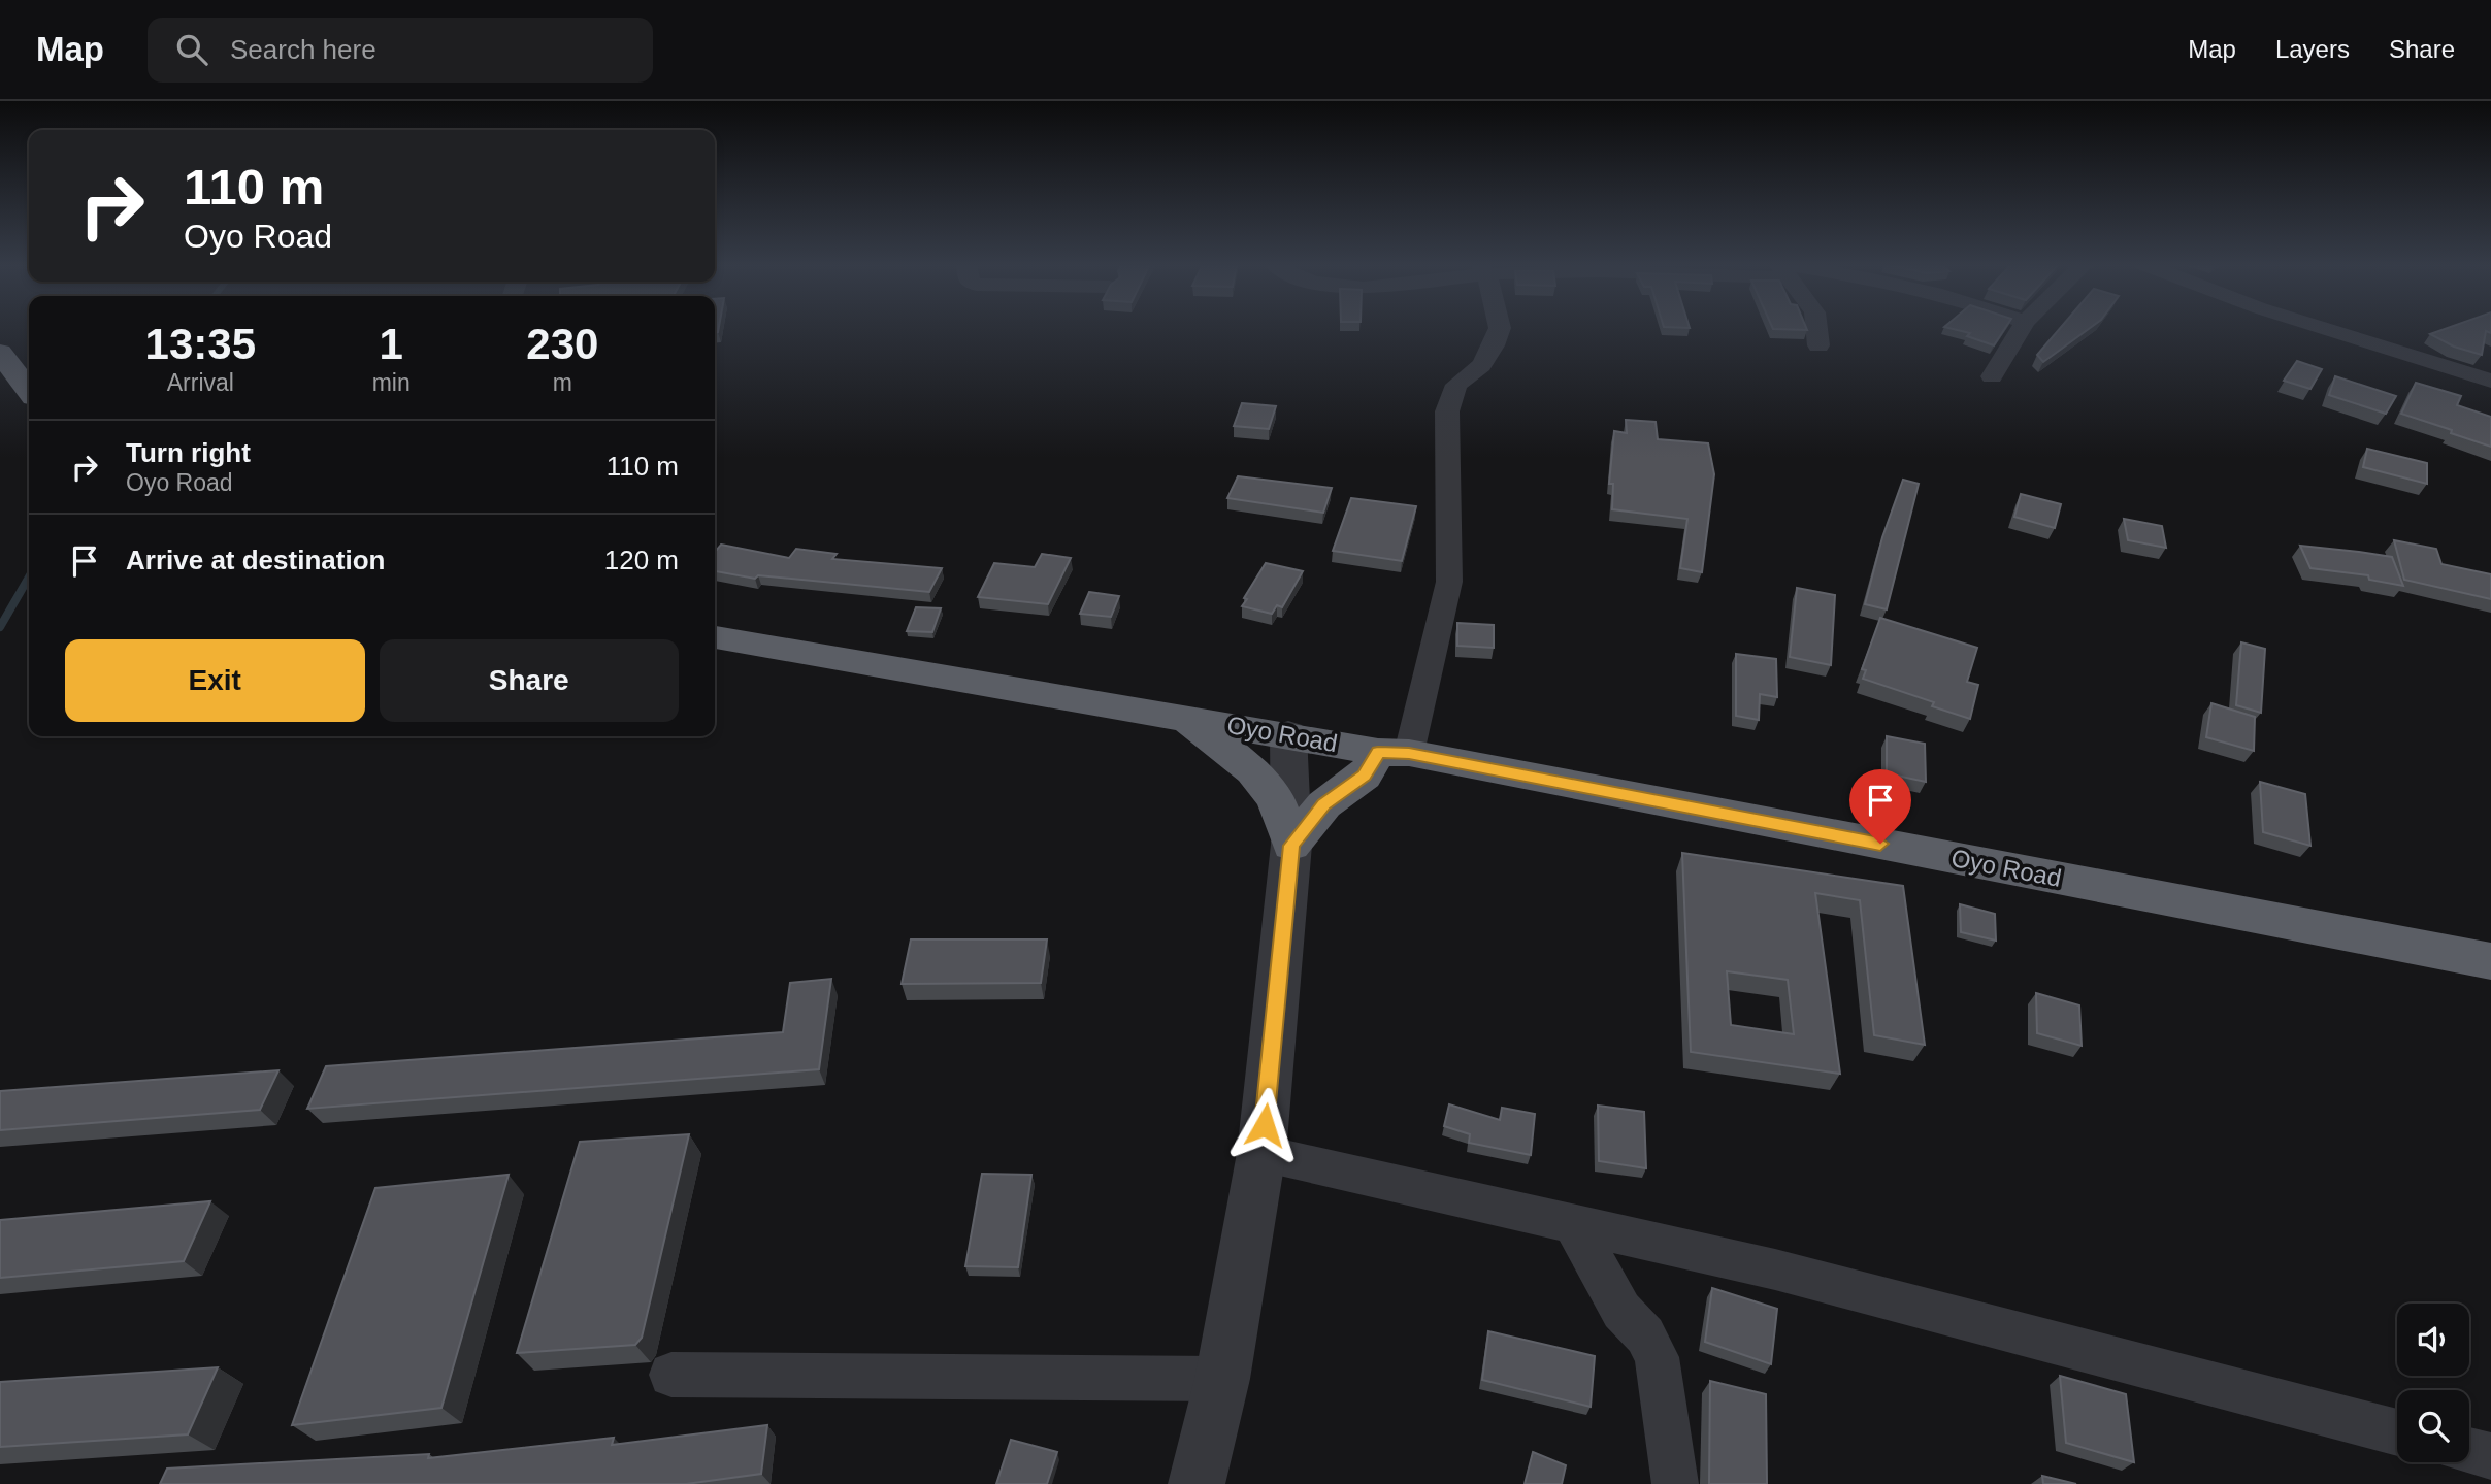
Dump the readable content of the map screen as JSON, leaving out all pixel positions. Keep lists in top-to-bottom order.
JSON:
{
  "streets": {
    "highway": ["Oyo Road"]
  },
  "page": {
    "header": "Map",
    "search": "Search here",
    "nav": ["Map", "Layers", "Share"],
    "turn": ["110 m", "Oyo Road"],
    "eta": [
      "13:35",
      "Arrival",
      "1",
      "min",
      "230",
      "m"
    ],
    "list": [
      {
        "name": "Turn right",
        "note": "Oyo Road",
        "value": "110 m"
      },
      {
        "name": "Arrive at destination",
        "value": "120 m"
      }
    ],
    "buttons": ["Exit", "Share"]
  }
}
